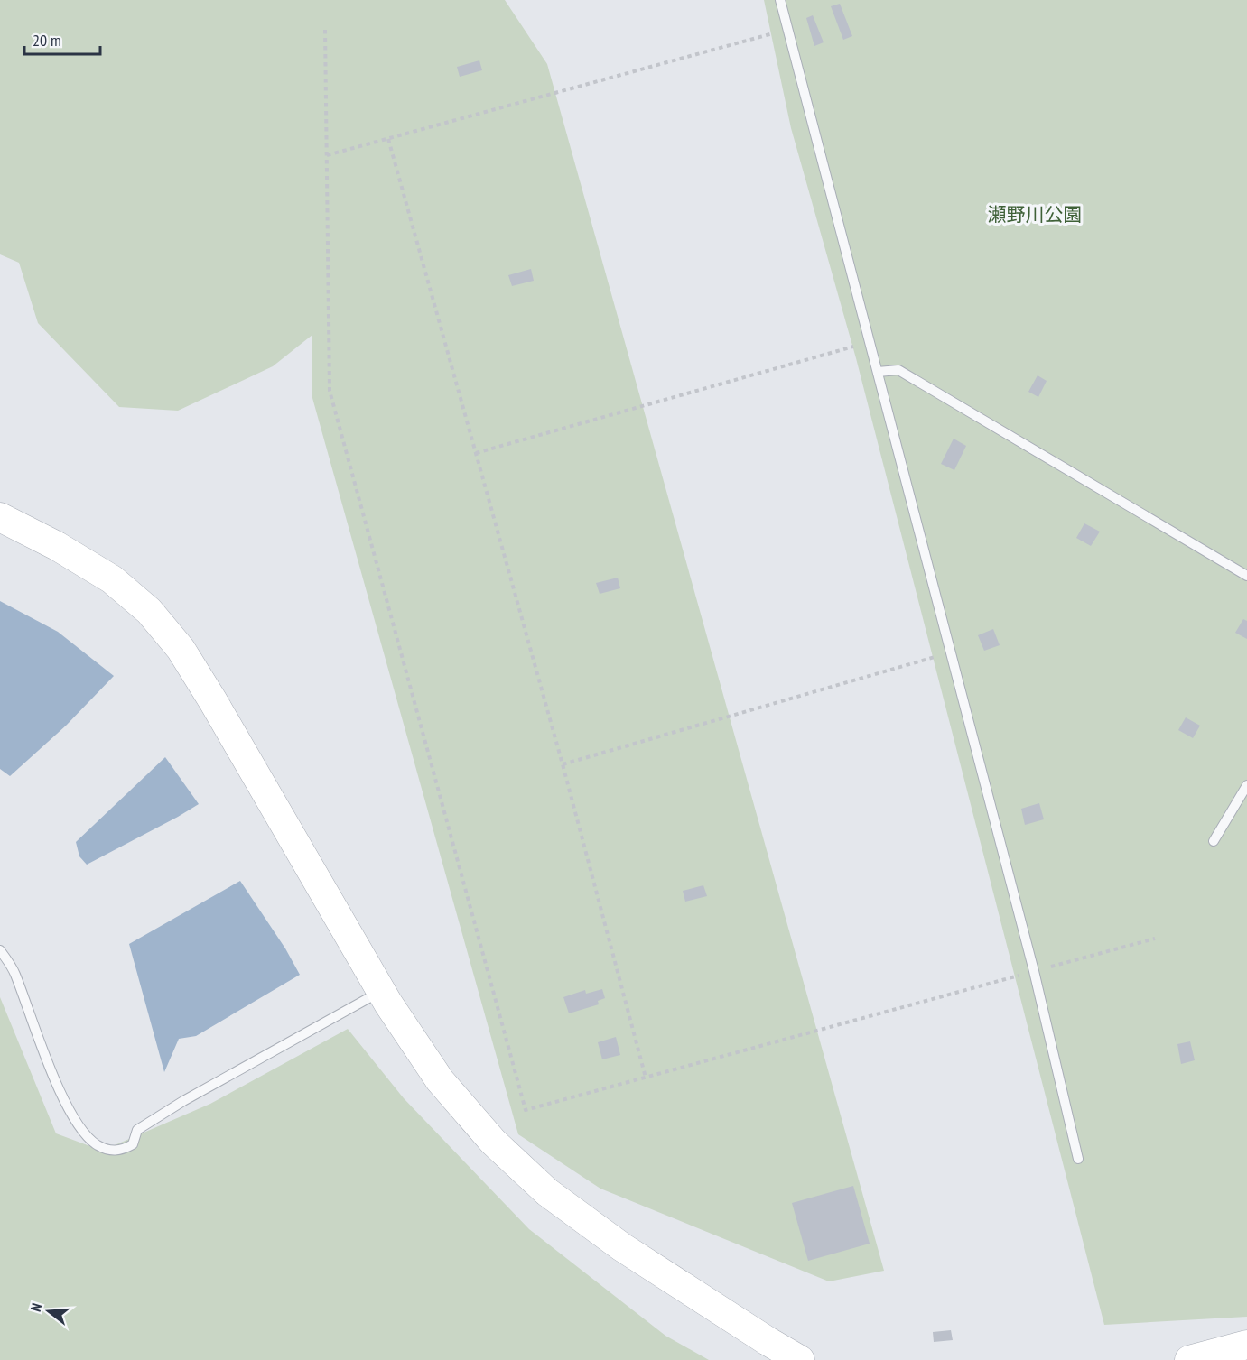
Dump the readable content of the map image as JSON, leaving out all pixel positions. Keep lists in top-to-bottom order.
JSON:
{
  "parks": ["瀬野川公園"],
  "scale_bar": "20 m",
  "north": "left"
}
